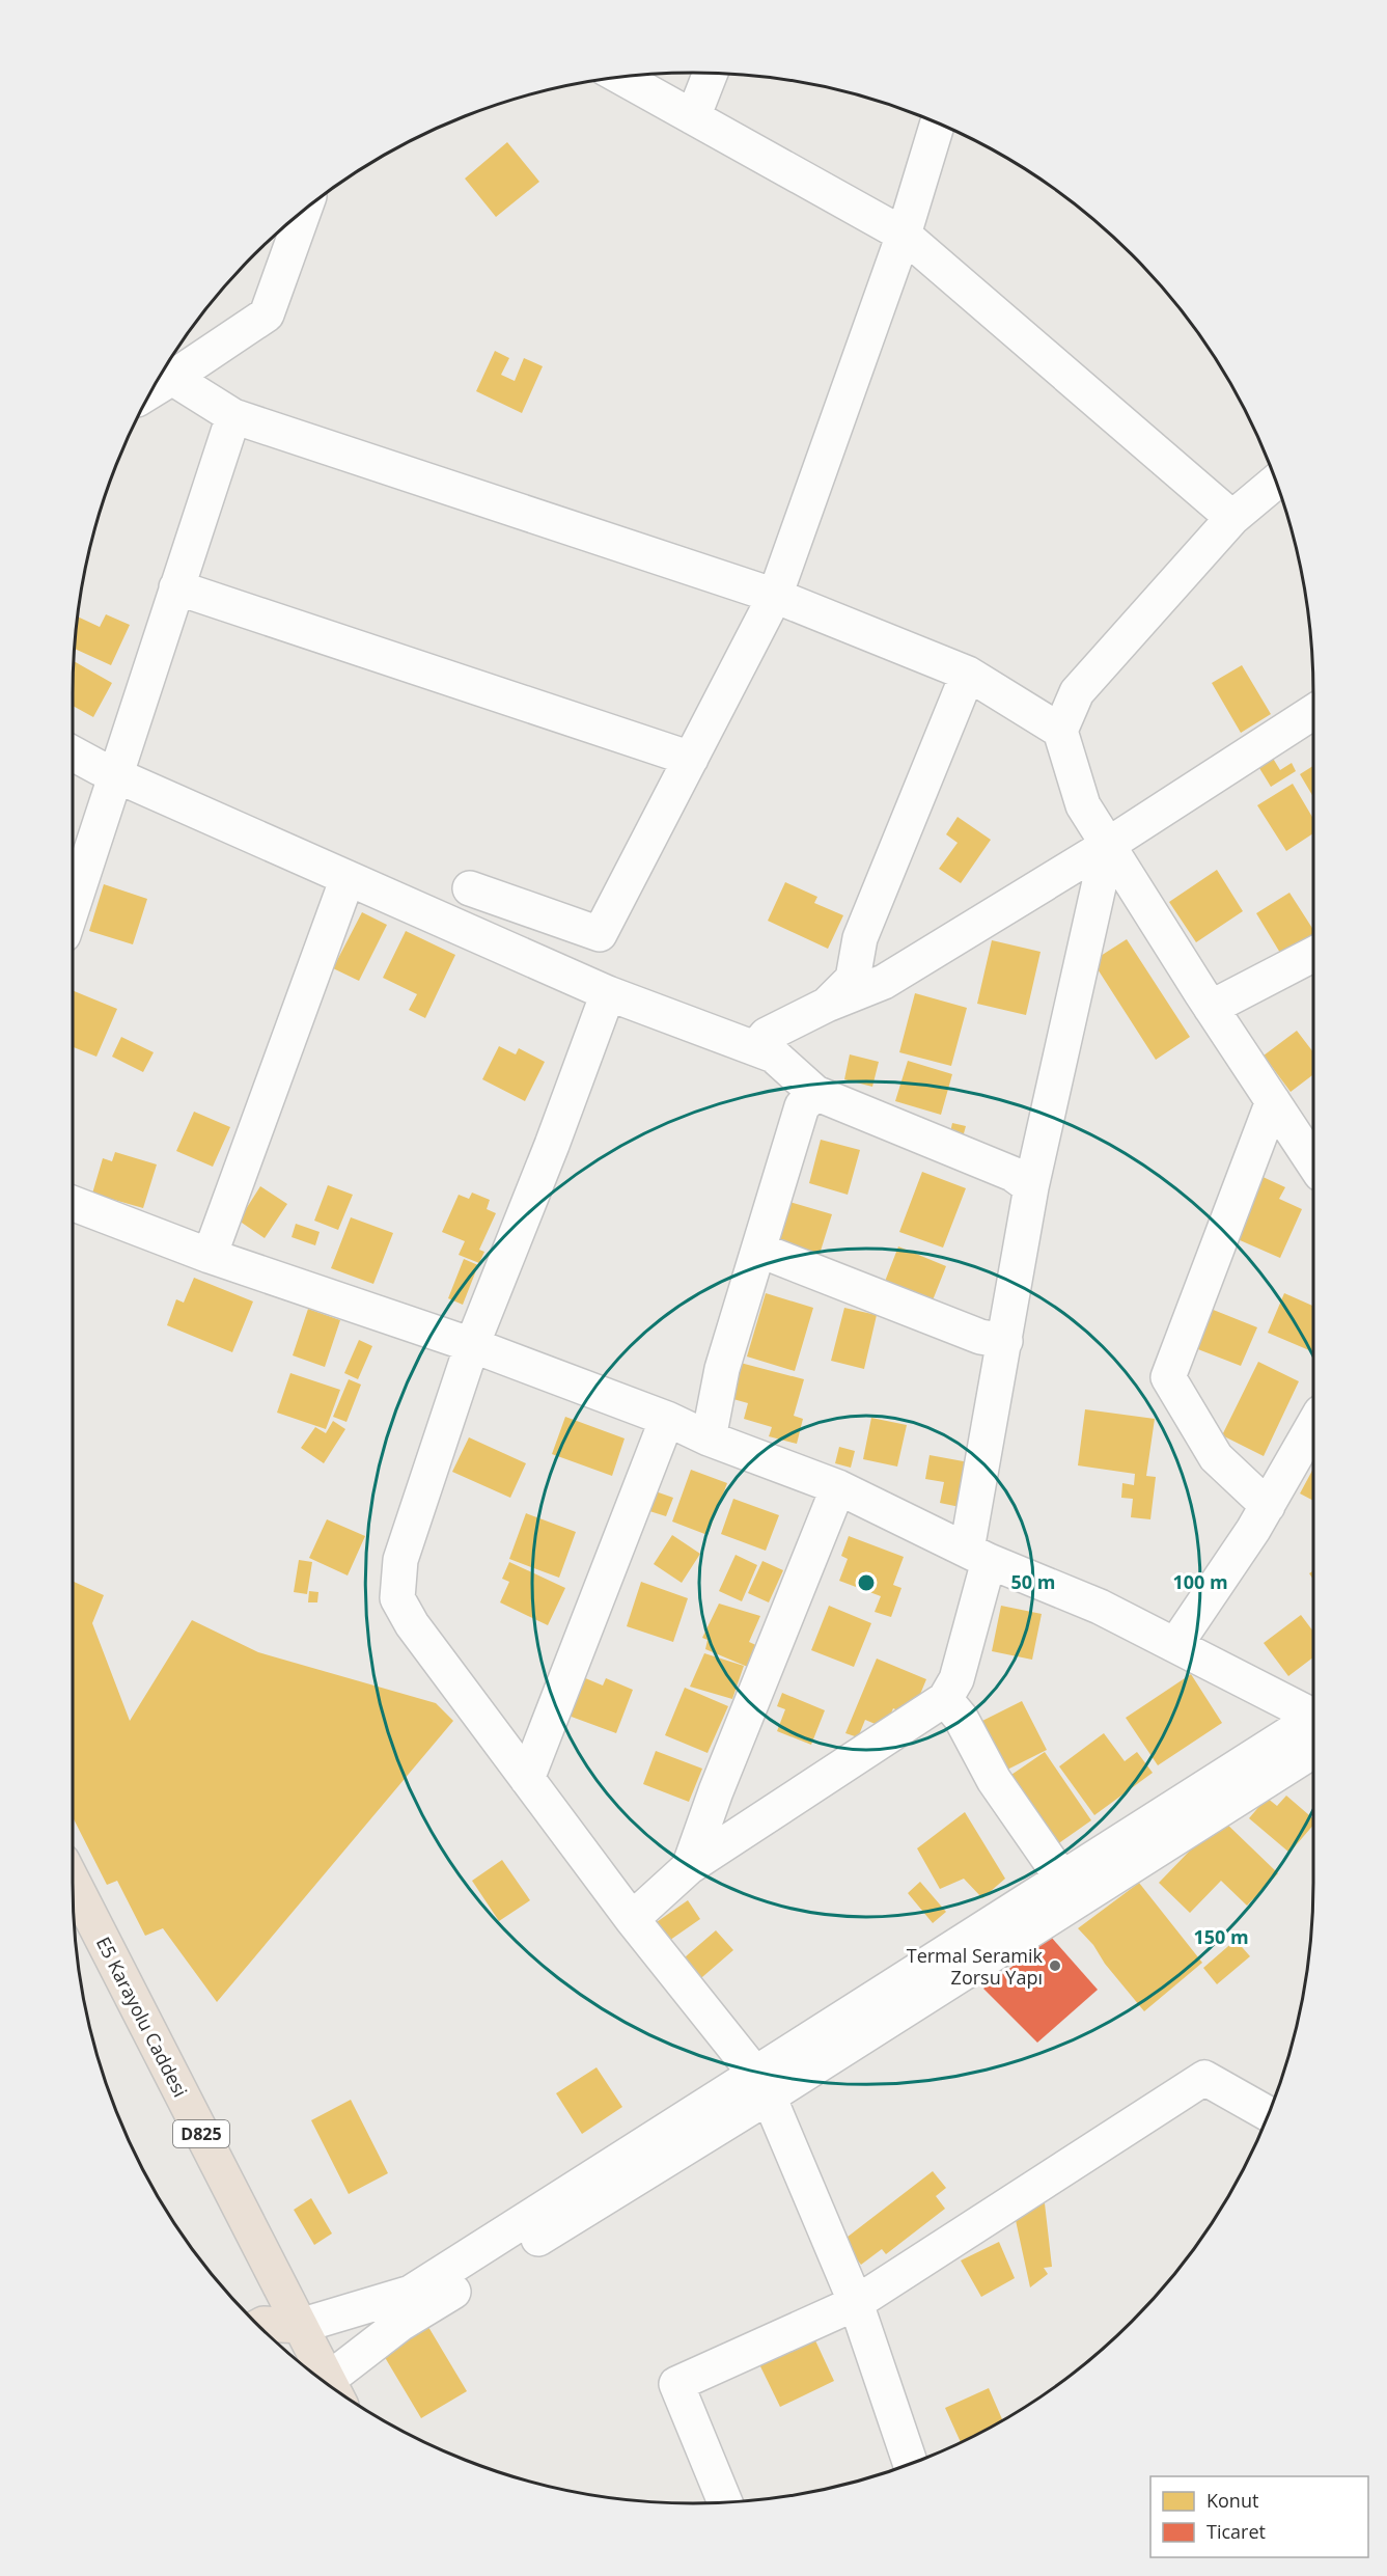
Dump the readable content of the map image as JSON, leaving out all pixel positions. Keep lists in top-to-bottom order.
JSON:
{
  "streets": {
    "highway": ["E5 Karayolu Caddesi", "D825"]
  },
  "places": ["Termal Seramik Zorsu Yapı"],
  "legend": ["Konut", "Ticaret"],
  "rings": ["50 m", "100 m", "150 m"]
}
